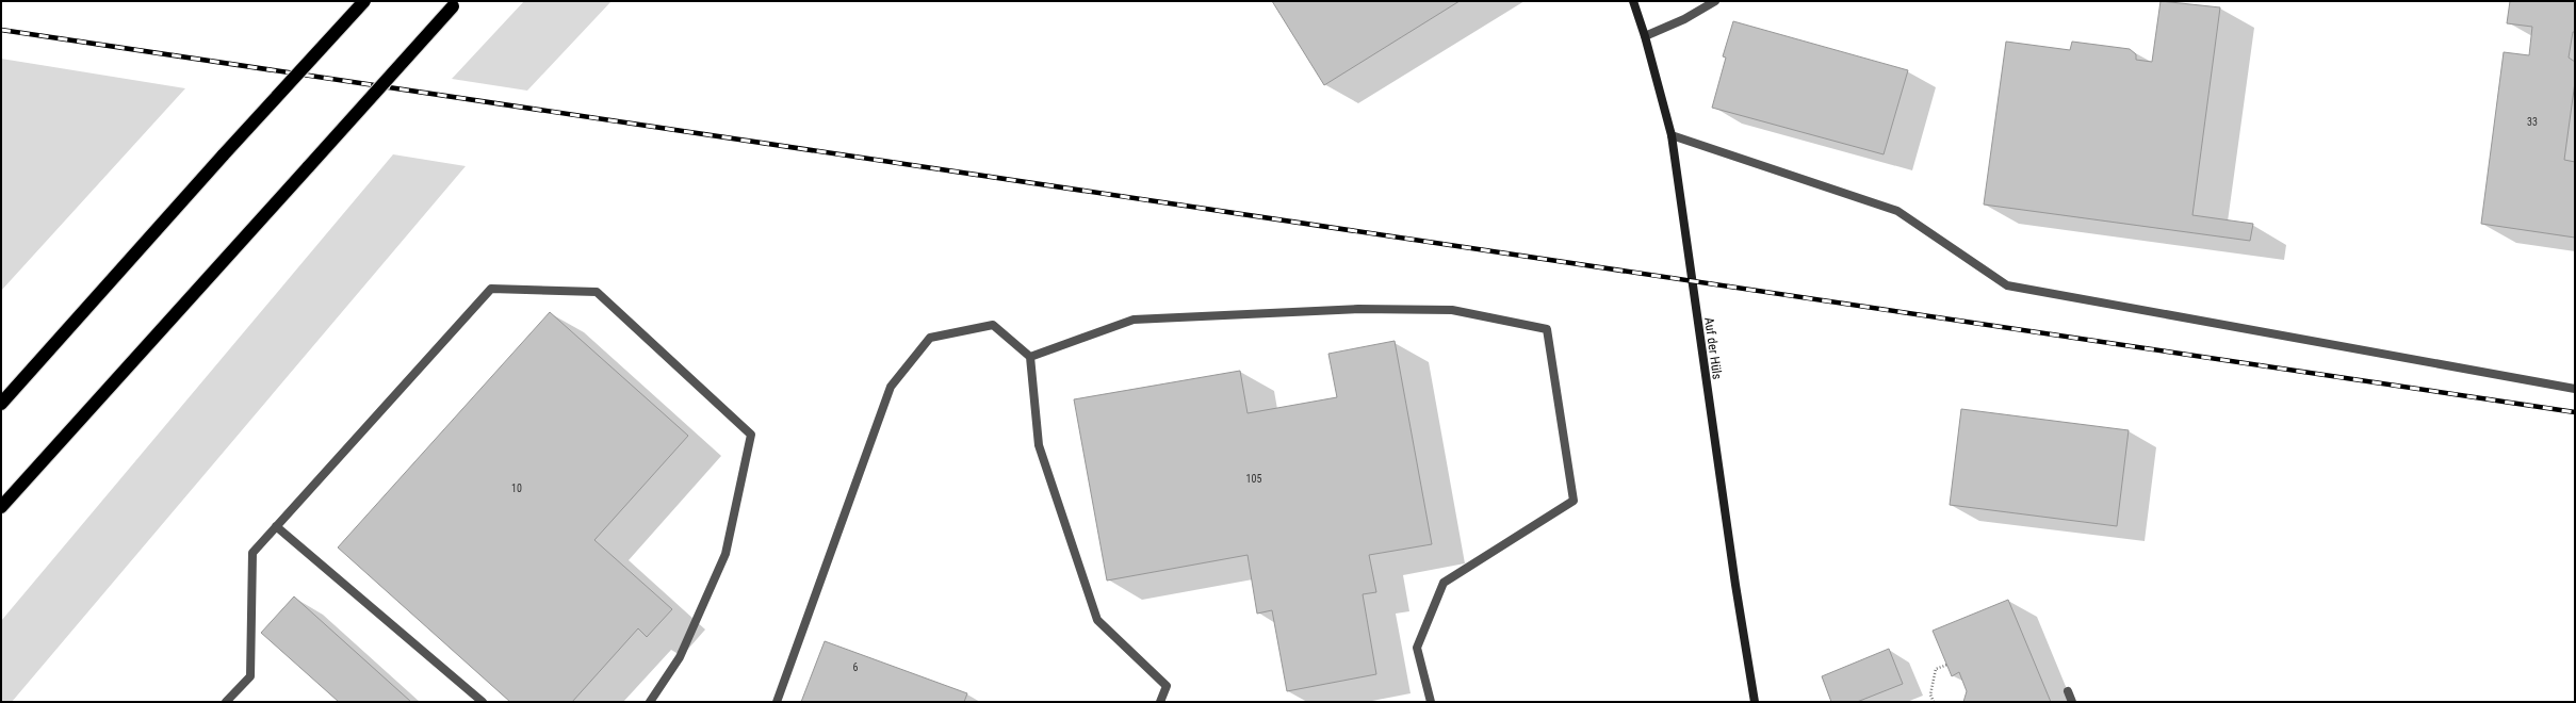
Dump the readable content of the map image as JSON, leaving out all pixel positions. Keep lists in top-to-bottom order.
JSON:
{
  "streets": {
    "street": ["Auf der Hüls"]
  },
  "house_numbers": [
    "33",
    "105",
    "10",
    "6"
  ]
}
